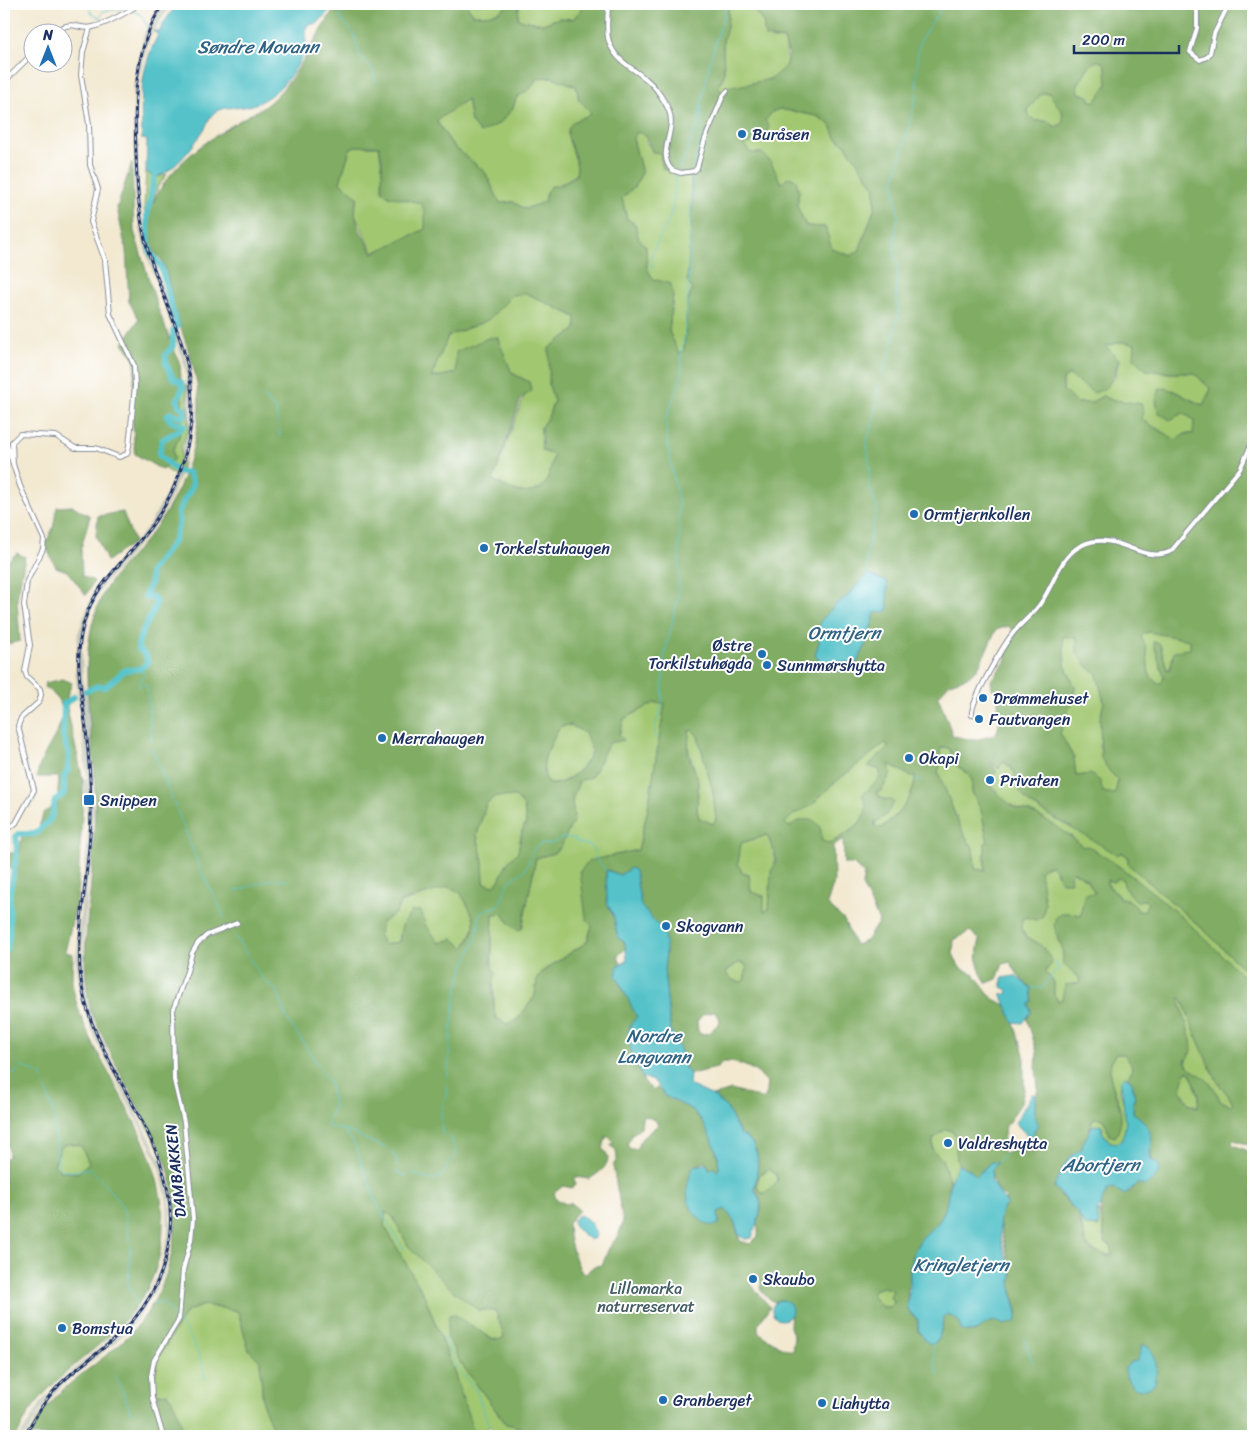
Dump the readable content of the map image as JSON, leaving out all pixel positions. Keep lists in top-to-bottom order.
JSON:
{
  "streets": {
    "street": ["DAMBAKKEN"]
  },
  "water": [
    "Søndre Movann",
    "Ormtjern",
    "Nordre Langvann",
    "Abortjern",
    "Kringletjern"
  ],
  "parks": ["Lillomarka naturreservat"],
  "places": {
    "other": [
      "Buråsen",
      "Ormtjernkollen",
      "Torkelstuhaugen",
      "Østre Torkilstuhøgda",
      "Sunnmørshytta",
      "Drømmehuset",
      "Fautvangen",
      "Merrahaugen",
      "Okapi",
      "Privaten",
      "Skogvann",
      "Valdreshytta",
      "Skaubo",
      "Bomstua",
      "Granberget",
      "Liahytta"
    ],
    "transit": ["Snippen"]
  },
  "scale_bar": "200 m",
  "north": "top"
}
